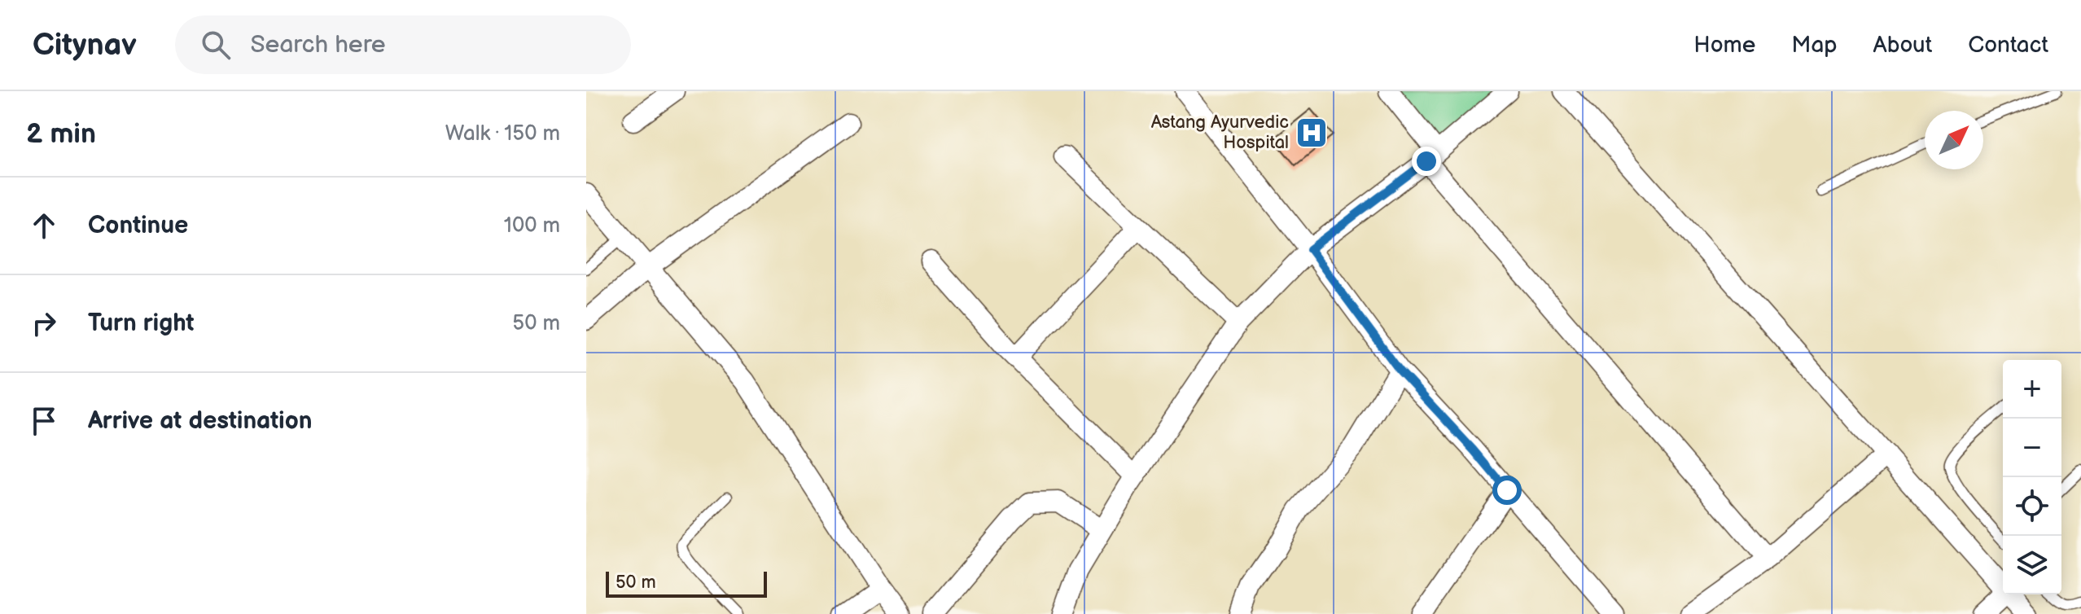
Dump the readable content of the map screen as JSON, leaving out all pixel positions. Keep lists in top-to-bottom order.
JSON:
{
  "places": {
    "hospital": ["Astang Ayurvedic Hospital"]
  },
  "scale_bar": "50 m",
  "north": "top right",
  "page": {
    "header": "Citynav",
    "search": "Search here",
    "nav": [
      "Home",
      "Map",
      "About",
      "Contact"
    ],
    "heading": ["2 min", "Walk · 150 m"],
    "list": [
      ["Continue", "100 m"],
      ["Turn right", "50 m"],
      "Arrive at destination"
    ],
    "map_buttons": ["+", "−"],
    "scale": "50 m"
  }
}
